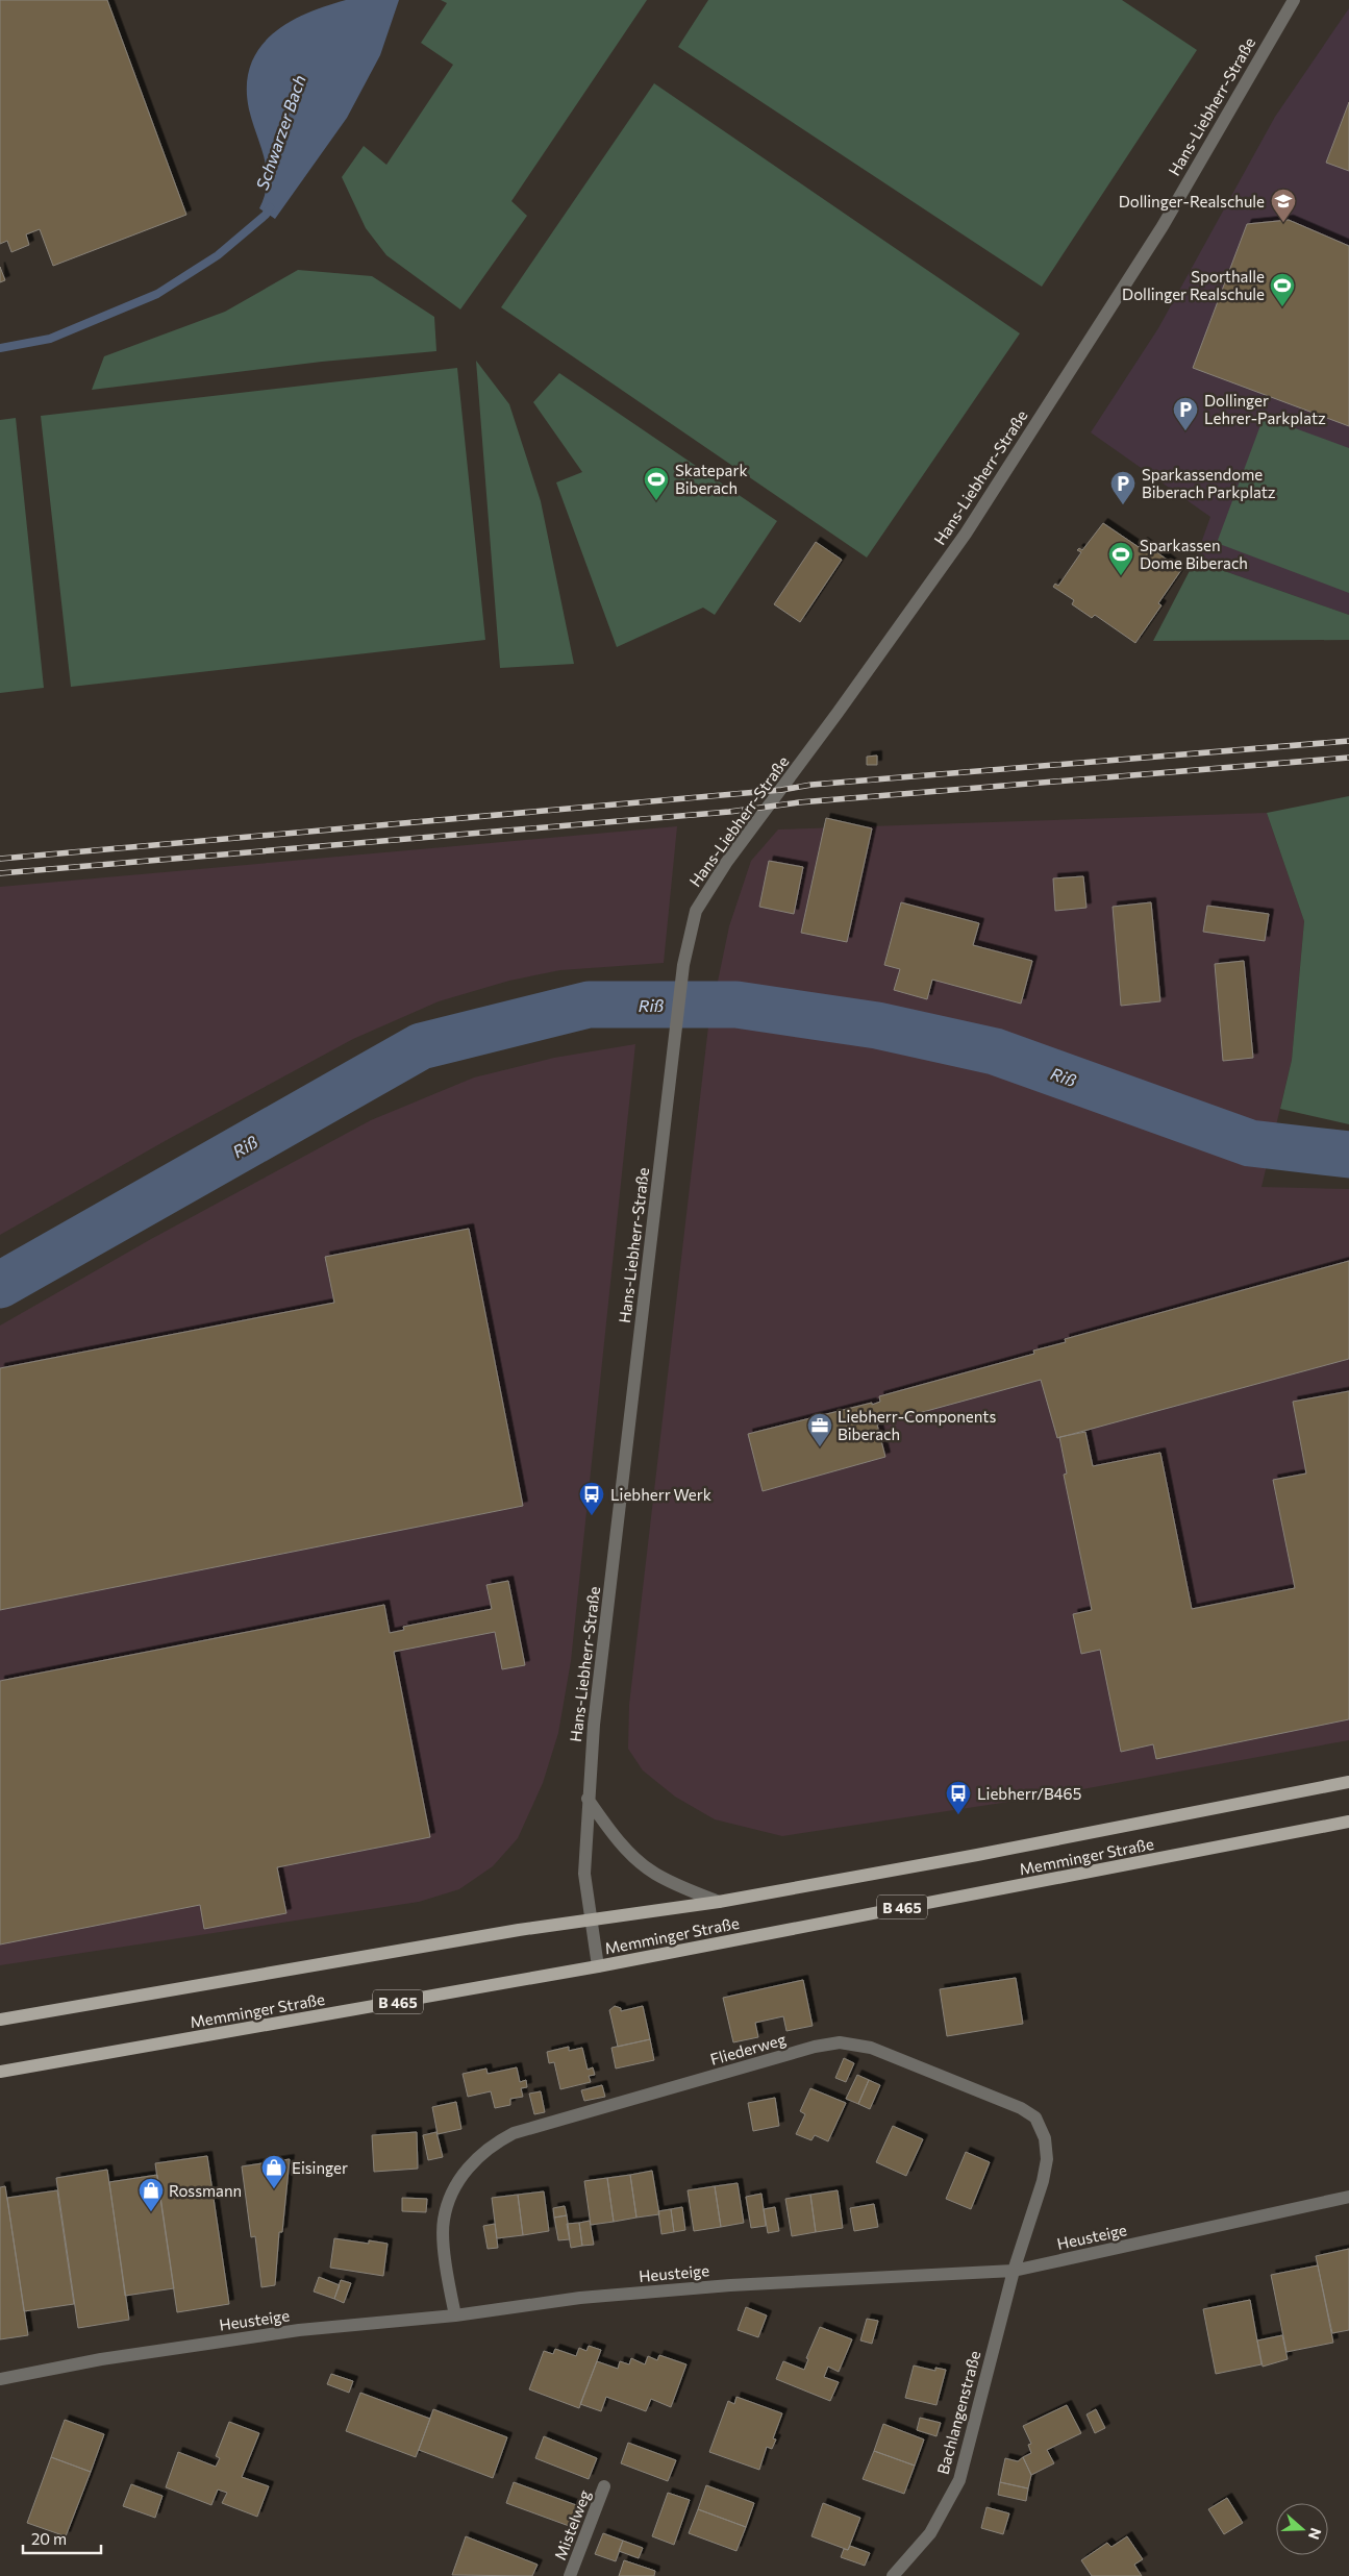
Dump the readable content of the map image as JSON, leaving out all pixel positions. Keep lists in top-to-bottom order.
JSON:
{
  "streets": {
    "main road": ["Memminger Straße", "B 465"],
    "street": [
      "Hans-Liebherr-Straße",
      "Fliederweg",
      "Heusteige",
      "Bachlangenstraße",
      "Mistelweg"
    ]
  },
  "crossings": [
    ["Hans-Liebherr-Straße", "Memminger Straße"],
    ["Fliederweg", "Heusteige"],
    ["Fliederweg", "Bachlangenstraße"],
    ["Heusteige", "Bachlangenstraße"]
  ],
  "water": ["Schwarzer Bach", "Riß"],
  "places": {
    "school or university": ["Dollinger-Realschule"],
    "sports": ["Sporthalle Dollinger Realschule", "Skatepark Biberach", "Sparkassen Dome Biberach"],
    "parking": ["Dollinger Lehrer-Parkplatz", "Sparkassendome Biberach Parkplatz"],
    "office": ["Liebherr-Components Biberach"],
    "bus stop": ["Liebherr Werk", "Liebherr/B465"],
    "shop": ["Eisinger", "Rossmann"]
  },
  "scale_bar": "20 m",
  "north": "right"
}
